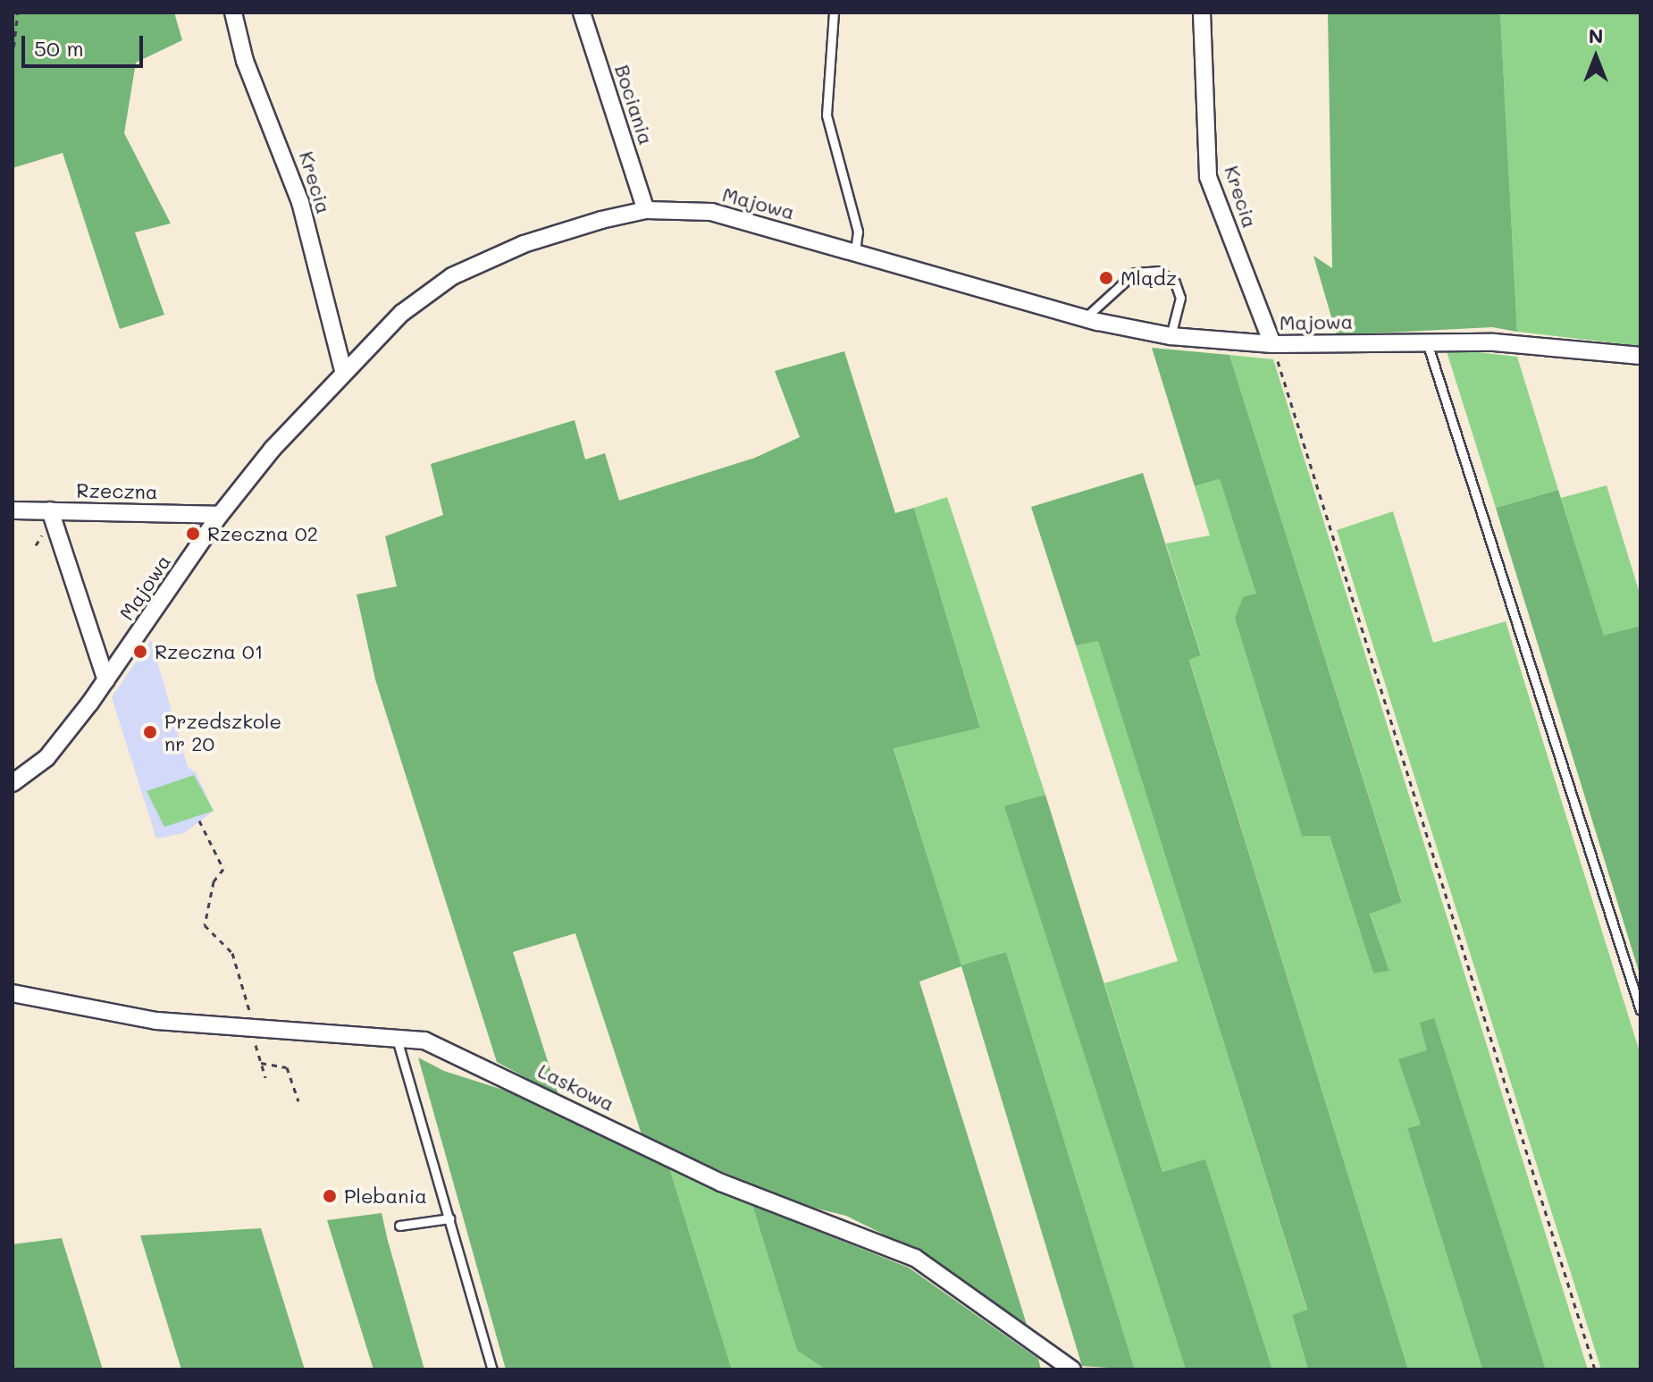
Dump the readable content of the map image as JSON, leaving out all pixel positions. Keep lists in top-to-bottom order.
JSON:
{
  "streets": {
    "street": [
      "Bociania",
      "Krecia",
      "Majowa",
      "Rzeczna",
      "Laskowa"
    ]
  },
  "crossings": [
    ["Bociania", "Majowa"],
    ["Krecia", "Majowa"],
    ["Majowa", "Rzeczna"]
  ],
  "places": [
    "Mlądz",
    "Rzeczna 02",
    "Rzeczna 01",
    "Przedszkole nr 20",
    "Plebania"
  ],
  "scale_bar": "50 m",
  "north": "top"
}
